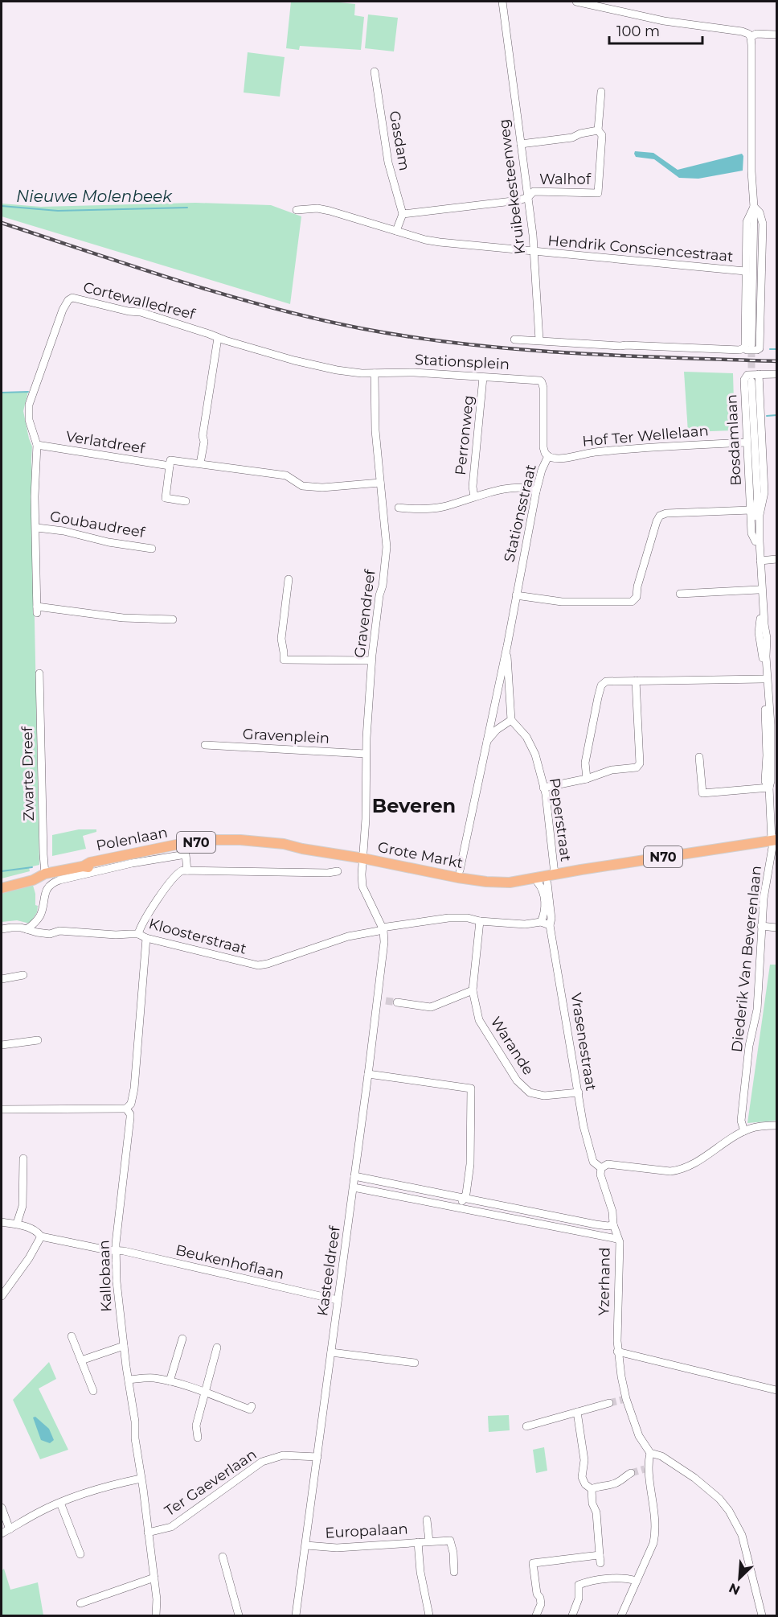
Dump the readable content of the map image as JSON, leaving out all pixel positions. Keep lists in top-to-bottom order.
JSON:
{
  "streets": {
    "main road": ["Polenlaan", "N70", "Grote Markt"],
    "street": [
      "Gasdam",
      "Walhof",
      "Kruibekesteenweg",
      "Hendrik Consciencestraat",
      "Cortewalledreef",
      "Stationsplein",
      "Perronweg",
      "Hof Ter Wellelaan",
      "Bosdamlaan",
      "Verlatdreef",
      "Stationsstraat",
      "Goubaudreef",
      "Gravendreef",
      "Gravenplein",
      "Zwarte Dreef",
      "Peperstraat",
      "Kloosterstraat",
      "Diederik Van Beverenlaan",
      "Vrasenestraat",
      "Warande",
      "Beukenhoflaan",
      "Kasteeldreef",
      "Kallobaan",
      "Yzerhand",
      "Ter Gaeverlaan",
      "Europalaan"
    ]
  },
  "crossings": [
    ["Walhof", "Kruibekesteenweg"],
    ["Kruibekesteenweg", "Hendrik Consciencestraat"],
    ["Cortewalledreef", "Stationsplein"],
    ["Cortewalledreef", "Verlatdreef"],
    ["Cortewalledreef", "Goubaudreef"],
    ["Cortewalledreef", "Gravendreef"],
    ["Stationsplein", "Perronweg"],
    ["Stationsplein", "Stationsstraat"],
    ["Stationsplein", "Gravendreef"],
    ["Hof Ter Wellelaan", "Bosdamlaan"],
    ["Hof Ter Wellelaan", "Stationsstraat"],
    ["Bosdamlaan", "N70"],
    ["Bosdamlaan", "Diederik Van Beverenlaan"],
    ["Stationsstraat", "Peperstraat"],
    ["Gravendreef", "Gravenplein"],
    ["Gravendreef", "Polenlaan"],
    ["Gravendreef", "Grote Markt"],
    ["Zwarte Dreef", "Polenlaan"],
    ["Zwarte Dreef", "N70"],
    ["Peperstraat", "N70"],
    ["Peperstraat", "Grote Markt"],
    ["Polenlaan", "N70"],
    ["Polenlaan", "Grote Markt"],
    ["Polenlaan", "Kloosterstraat"],
    ["N70", "Grote Markt"],
    ["N70", "Diederik Van Beverenlaan"],
    ["Grote Markt", "Kloosterstraat"],
    ["Grote Markt", "Kasteeldreef"],
    ["Kloosterstraat", "Kasteeldreef"],
    ["Kloosterstraat", "Kallobaan"],
    ["Vrasenestraat", "Warande"],
    ["Vrasenestraat", "Yzerhand"],
    ["Beukenhoflaan", "Kasteeldreef"],
    ["Beukenhoflaan", "Kallobaan"],
    ["Kasteeldreef", "Ter Gaeverlaan"],
    ["Kasteeldreef", "Europalaan"],
    ["Kallobaan", "Ter Gaeverlaan"]
  ],
  "districts": ["Beveren"],
  "water": ["Nieuwe Molenbeek"],
  "scale_bar": "100 m",
  "north": "bottom left"
}
